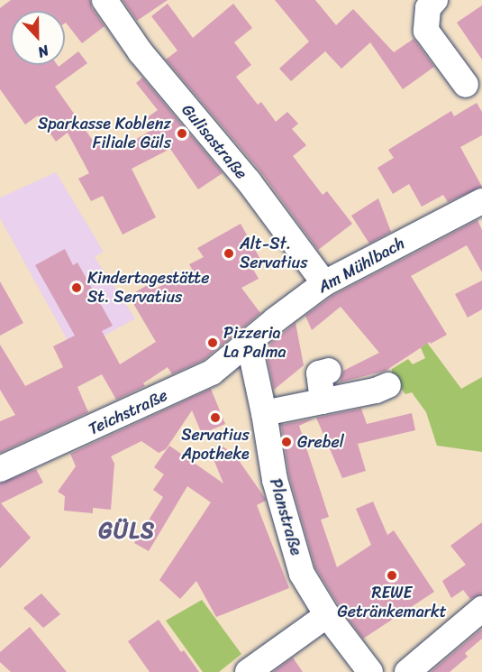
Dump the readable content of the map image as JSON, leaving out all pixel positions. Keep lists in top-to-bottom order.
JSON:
{
  "streets": {
    "street": [
      "Gulisastraße",
      "Am Mühlbach",
      "Teichstraße",
      "Planstraße"
    ]
  },
  "crossings": [
    ["Gulisastraße", "Am Mühlbach"],
    ["Am Mühlbach", "Teichstraße"],
    ["Am Mühlbach", "Planstraße"],
    ["Teichstraße", "Planstraße"]
  ],
  "districts": ["GÜLS"],
  "places": [
    "Sparkasse Koblenz Filiale Güls",
    "Alt-St. Servatius",
    "Kindertagestätte St. Servatius",
    "Pizzeria La Palma",
    "Servatius Apotheke",
    "Grebel",
    "REWE Getränkemarkt"
  ],
  "north": "bottom"
}
